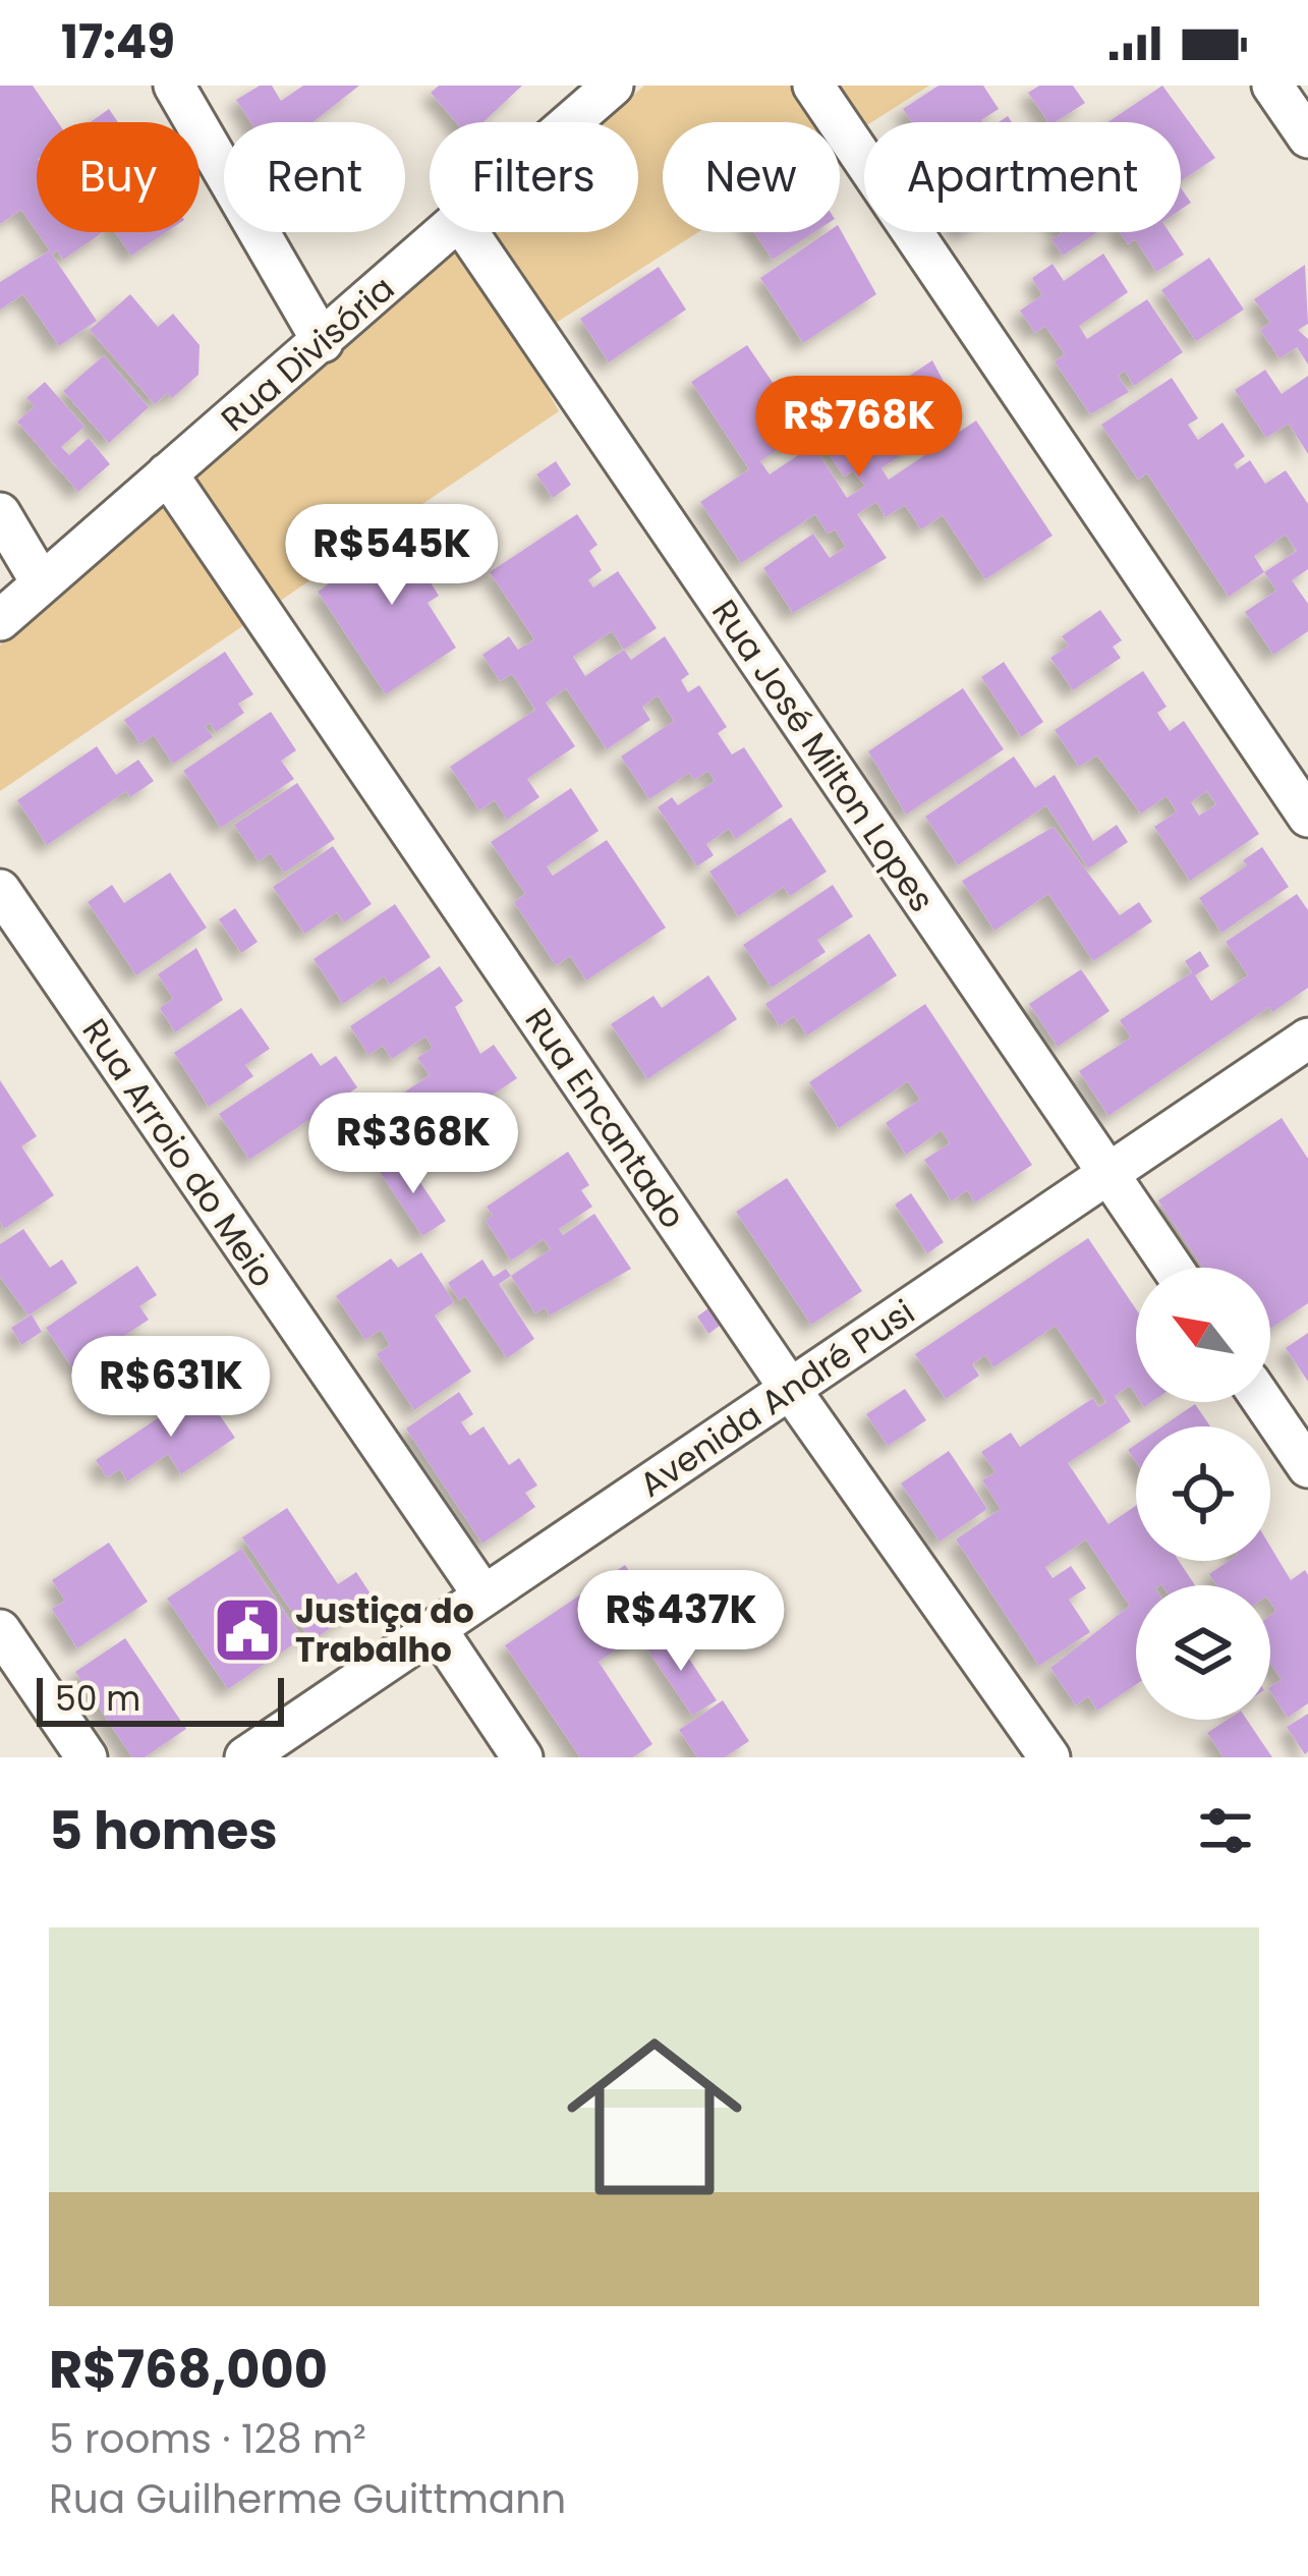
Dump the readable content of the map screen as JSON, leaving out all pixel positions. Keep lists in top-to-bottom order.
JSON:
{
  "streets": {
    "street": [
      "Rua Divisória",
      "Rua José Milton Lopes",
      "Rua Encantado",
      "Rua Arroio do Meio",
      "Avenida André Pusi"
    ]
  },
  "crossings": [
    ["Rua Divisória", "Rua Encantado"],
    ["Rua José Milton Lopes", "Avenida André Pusi"],
    ["Rua Encantado", "Avenida André Pusi"],
    ["Rua Arroio do Meio", "Avenida André Pusi"]
  ],
  "places": {
    "public building": ["Justiça do Trabalho"]
  },
  "scale_bar": "50 m",
  "north": "top left",
  "page": {
    "status": "17:49",
    "chip": [
      "Buy",
      "Rent",
      "Filters",
      "New",
      "Apartment"
    ],
    "price": [
      "R$768K",
      "R$545K",
      "R$368K",
      "R$631K",
      "R$437K"
    ],
    "scale": "50 m",
    "heading": "5 homes",
    "list": [
      {
        "name": "R$768,000",
        "note": "5 rooms · 128 m² · Rua Guilherme Guittmann"
      }
    ]
  }
}
